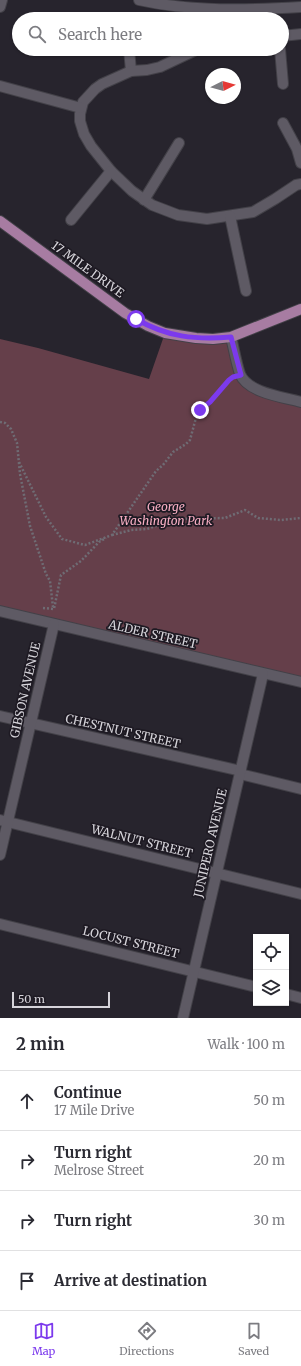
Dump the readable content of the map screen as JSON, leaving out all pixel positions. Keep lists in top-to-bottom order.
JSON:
{
  "streets": {
    "main road": ["17 MILE DRIVE"],
    "street": [
      "ALDER STREET",
      "GIBSON AVENUE",
      "CHESTNUT STREET",
      "WALNUT STREET",
      "JUNIPERO AVENUE",
      "LOCUST STREET"
    ]
  },
  "crossings": [
    ["ALDER STREET", "GIBSON AVENUE"],
    ["ALDER STREET", "JUNIPERO AVENUE"],
    ["GIBSON AVENUE", "CHESTNUT STREET"],
    ["GIBSON AVENUE", "WALNUT STREET"],
    ["CHESTNUT STREET", "JUNIPERO AVENUE"],
    ["WALNUT STREET", "JUNIPERO AVENUE"],
    ["JUNIPERO AVENUE", "LOCUST STREET"]
  ],
  "parks": ["George Washington Park"],
  "scale_bar": "50 m",
  "north": "right",
  "page": {
    "search": "Search here",
    "scale": "50 m",
    "heading": ["2 min", "Walk · 100 m"],
    "list": [
      ["Continue", "17 Mile Drive", "50 m"],
      ["Turn right", "Melrose Street", "20 m"],
      ["Turn right", "30 m"],
      "Arrive at destination"
    ],
    "nav": ["Map", "Directions", "Saved"]
  }
}
